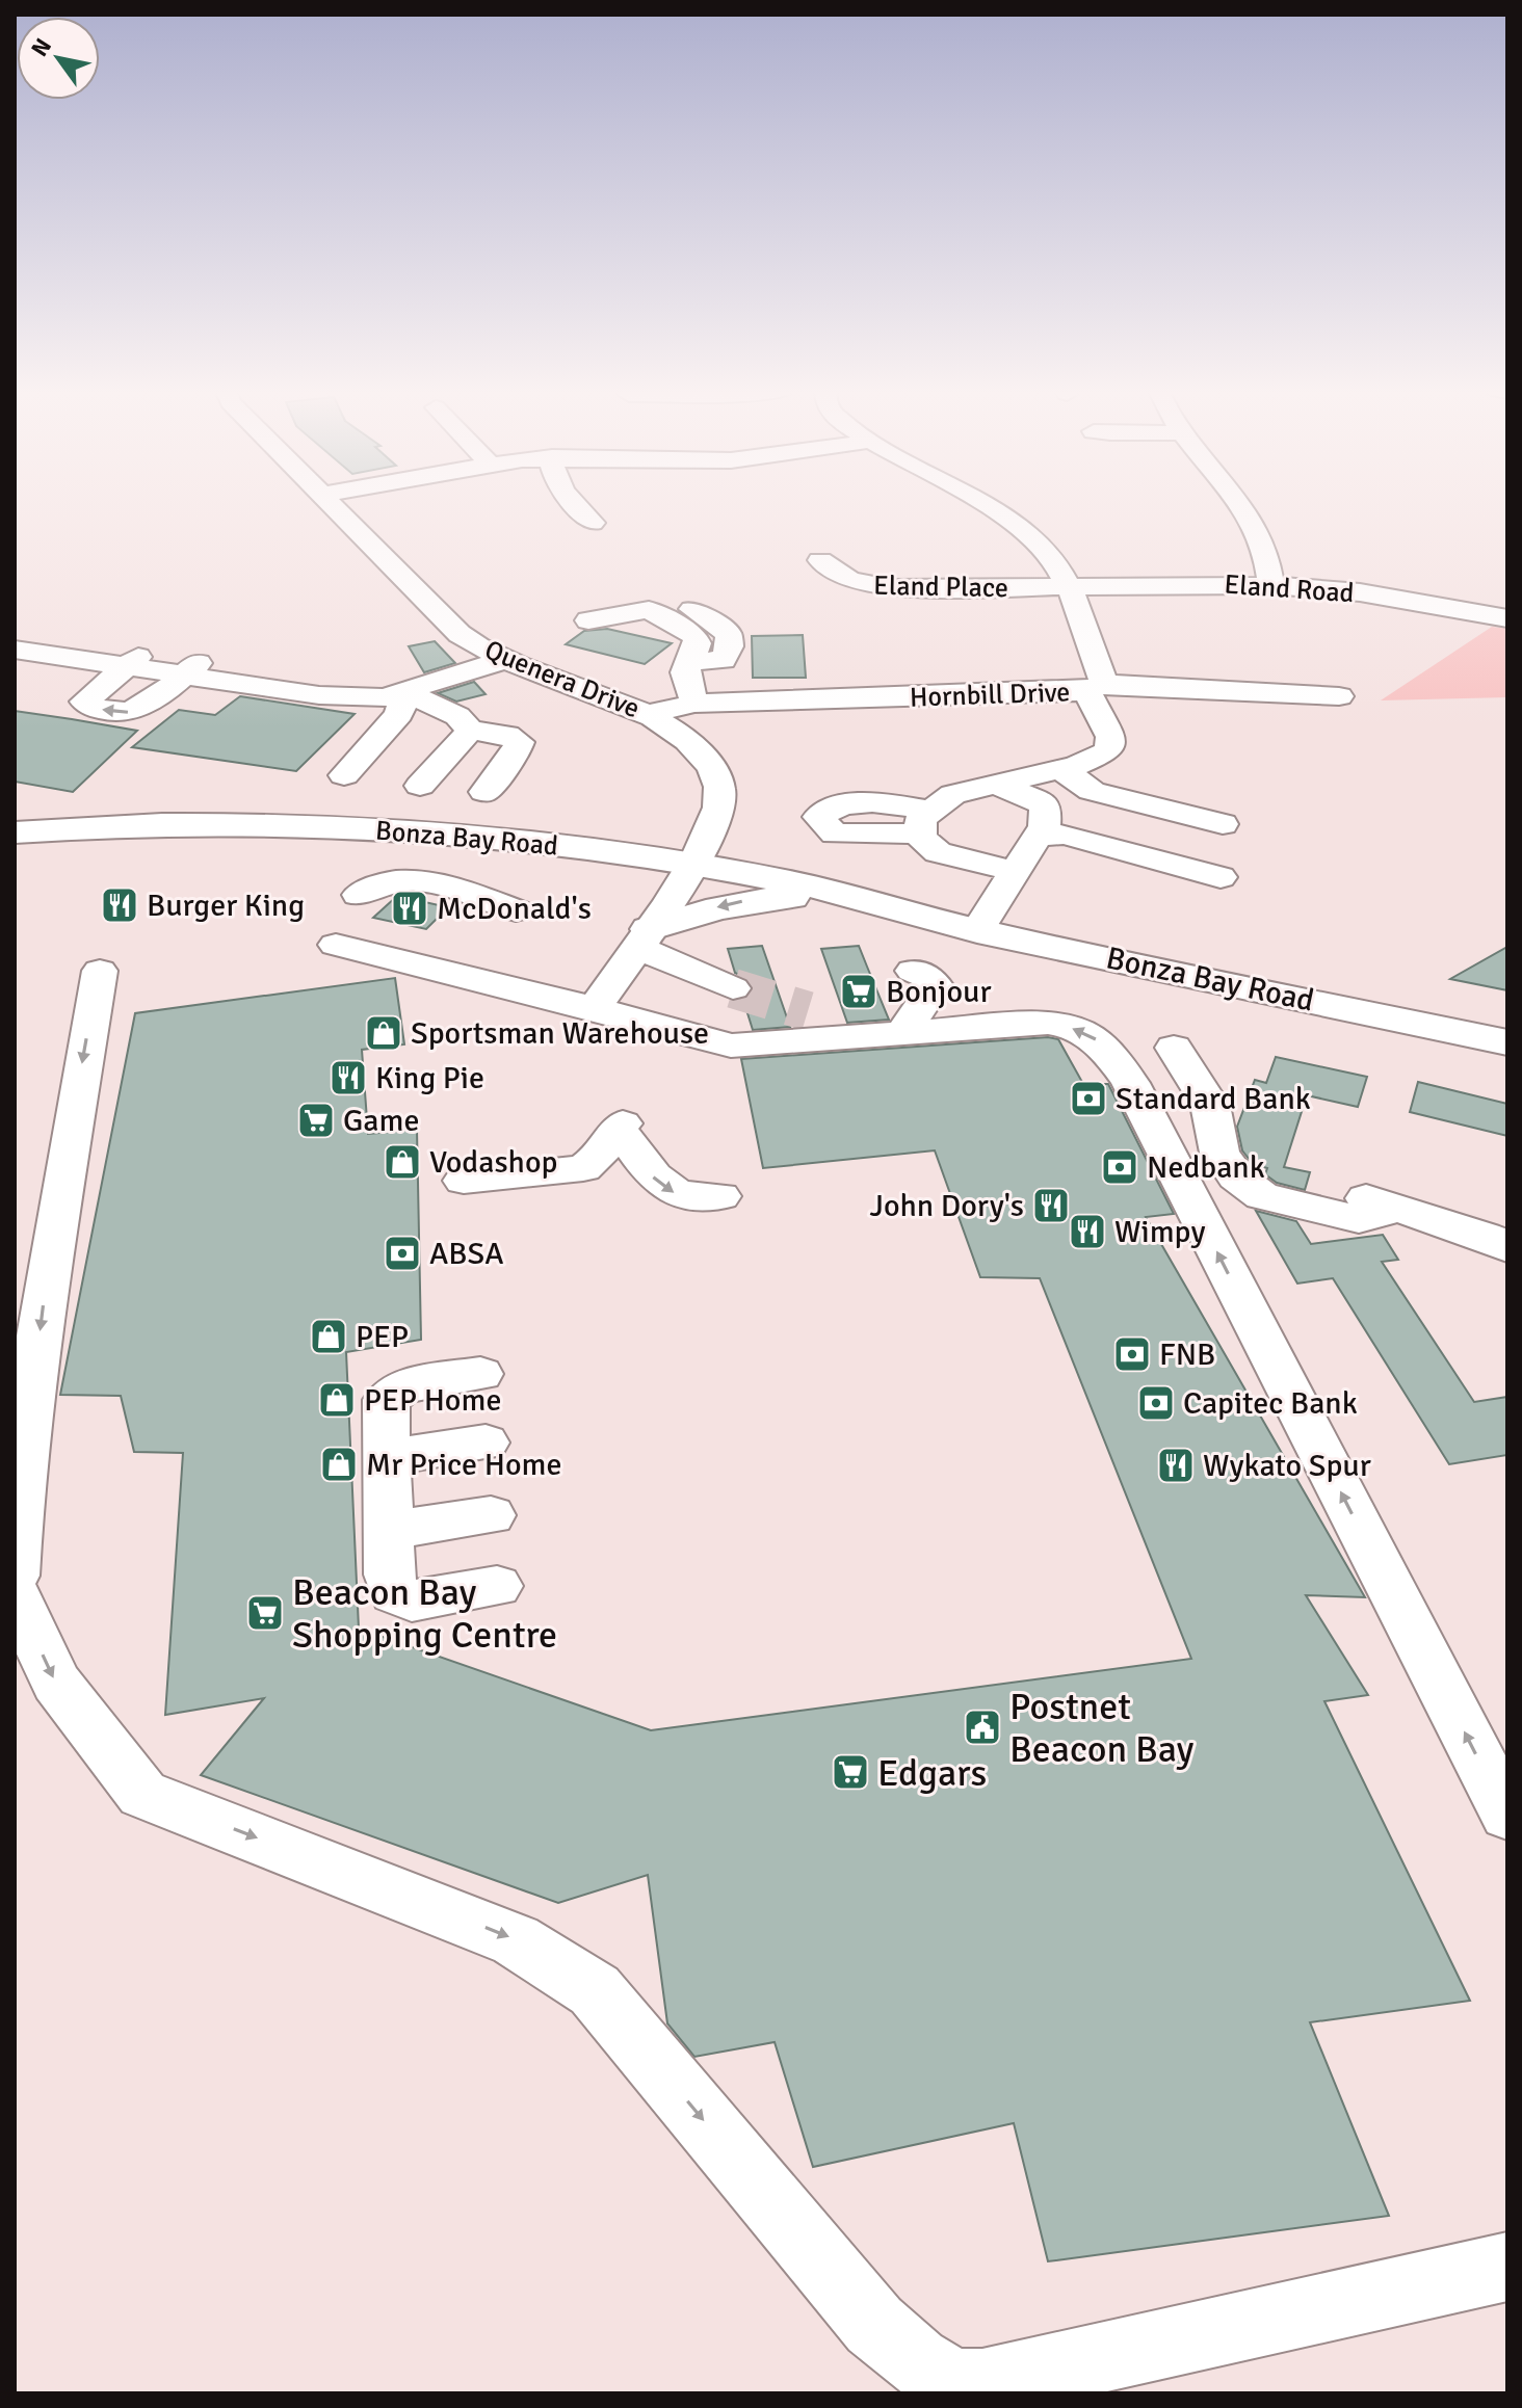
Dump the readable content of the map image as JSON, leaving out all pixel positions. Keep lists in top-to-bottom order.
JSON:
{
  "streets": {
    "main road": ["Bonza Bay Road"],
    "street": [
      "Eland Place",
      "Eland Road",
      "Quenera Drive",
      "Hornbill Drive"
    ]
  },
  "crossings": [
    ["Eland Place", "Eland Road"],
    ["Eland Place", "Hornbill Drive"],
    ["Eland Road", "Hornbill Drive"],
    ["Quenera Drive", "Hornbill Drive"],
    ["Quenera Drive", "Bonza Bay Road"]
  ],
  "places": {
    "restaurant": [
      "Burger King",
      "McDonald's",
      "King Pie",
      "John Dory's",
      "Wimpy",
      "Wykato Spur"
    ],
    "supermarket": [
      "Bonjour",
      "Game",
      "Beacon Bay Shopping Centre",
      "Edgars"
    ],
    "shop": [
      "Sportsman Warehouse",
      "Vodashop",
      "PEP",
      "PEP Home",
      "Mr Price Home"
    ],
    "bank": [
      "Standard Bank",
      "Nedbank",
      "ABSA",
      "FNB",
      "Capitec Bank"
    ],
    "public building": ["Postnet Beacon Bay"]
  },
  "north": "top left"
}
